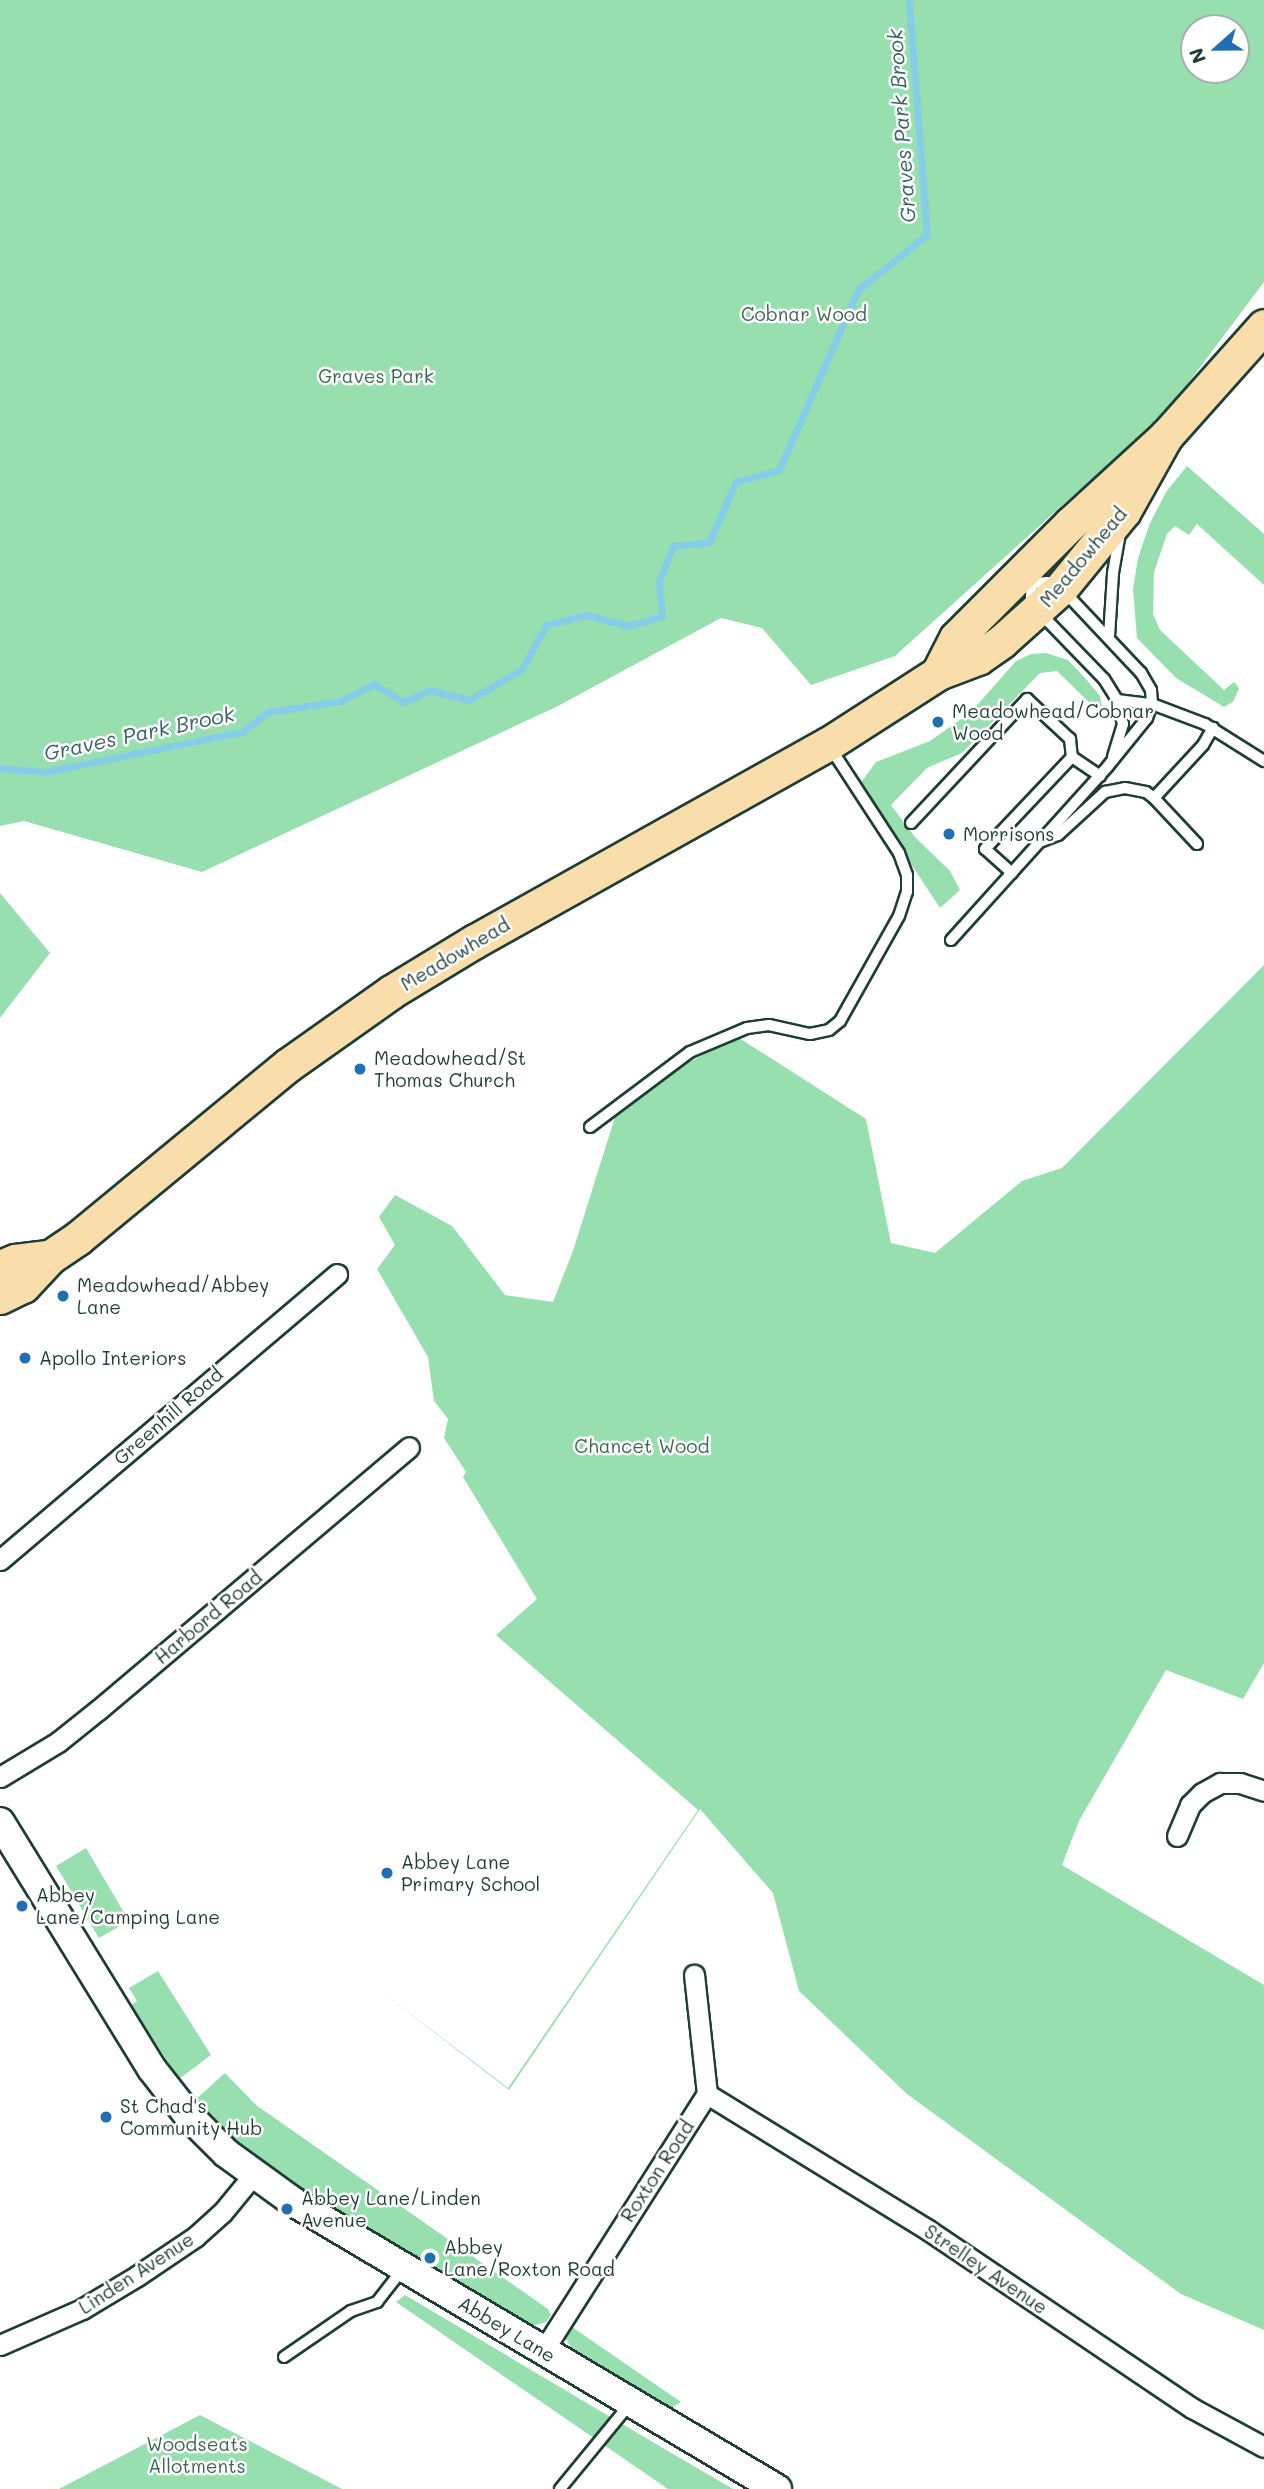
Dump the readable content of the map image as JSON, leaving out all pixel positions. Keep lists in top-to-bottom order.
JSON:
{
  "streets": {
    "highway": ["Meadowhead"],
    "main road": ["Abbey Lane"],
    "street": [
      "Greenhill Road",
      "Harbord Road",
      "Roxton Road",
      "Strelley Avenue",
      "Linden Avenue"
    ]
  },
  "crossings": [
    ["Roxton Road", "Strelley Avenue"],
    ["Roxton Road", "Abbey Lane"],
    ["Linden Avenue", "Abbey Lane"]
  ],
  "water": ["Graves Park Brook"],
  "parks": [
    "Cobnar Wood",
    "Graves Park",
    "Chancet Wood",
    "Woodseats Allotments"
  ],
  "places": [
    "Meadowhead/Cobnar Wood",
    "Morrisons",
    "Meadowhead/St Thomas Church",
    "Meadowhead/Abbey Lane",
    "Apollo Interiors",
    "Abbey Lane Primary School",
    "Abbey Lane/Camping Lane",
    "St Chad's Community Hub",
    "Abbey Lane/Linden Avenue",
    "Abbey Lane/Roxton Road"
  ],
  "north": "left"
}
